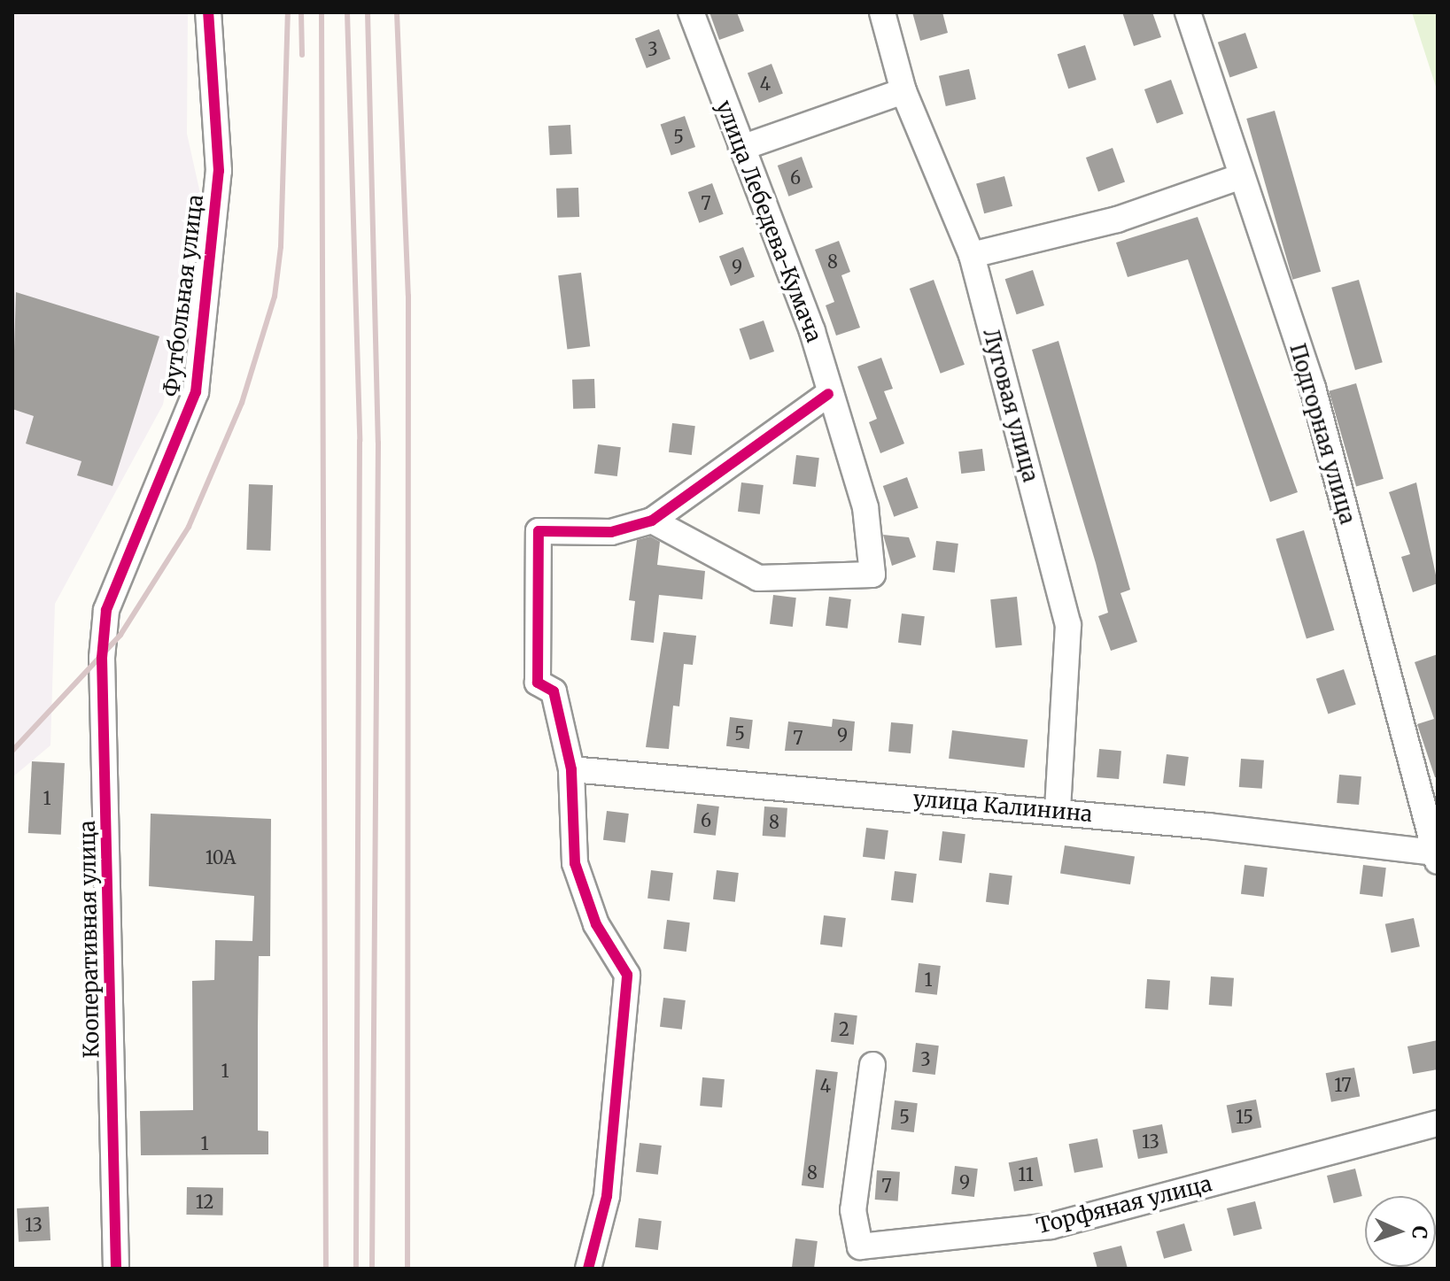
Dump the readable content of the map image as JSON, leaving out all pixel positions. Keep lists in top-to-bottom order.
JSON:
{
  "streets": {
    "street": [
      "улица Лебедева-Кумача",
      "Футбольная улица",
      "Луговая улица",
      "Подгорная улица",
      "улица Калинина",
      "Кооперативная улица",
      "Торфяная улица"
    ]
  },
  "crossings": [
    ["Футбольная улица", "Кооперативная улица"],
    ["Луговая улица", "улица Калинина"],
    ["Подгорная улица", "улица Калинина"]
  ],
  "house_numbers": [
    "3",
    "4",
    "5",
    "6",
    "7",
    "8",
    "9",
    "5",
    "9",
    "7",
    "1",
    "6",
    "8",
    "10А",
    "1",
    "2",
    "3",
    "1",
    "17",
    "4",
    "5",
    "15",
    "13",
    "1",
    "8",
    "11",
    "9",
    "7",
    "12",
    "13"
  ],
  "north": "right"
}
